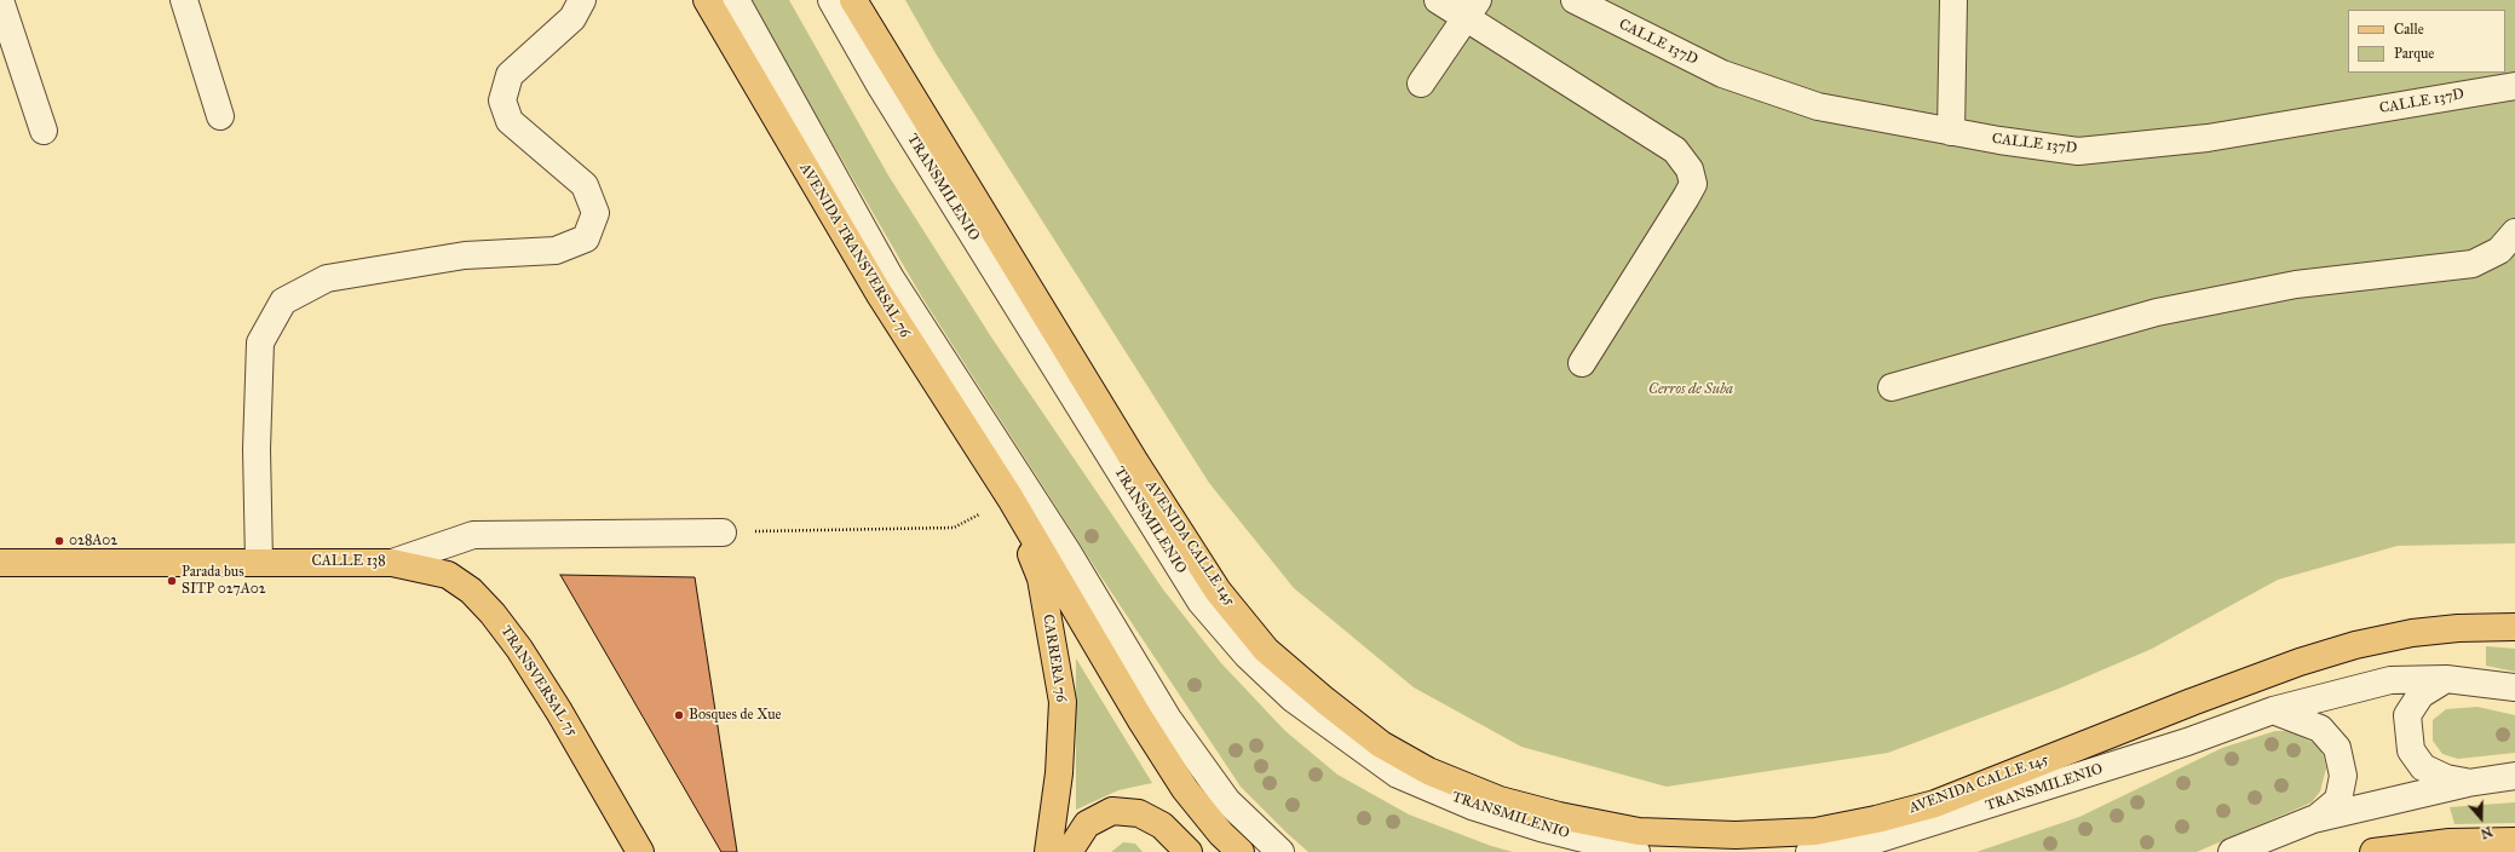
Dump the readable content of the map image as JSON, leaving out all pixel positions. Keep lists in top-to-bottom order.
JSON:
{
  "streets": {
    "main road": [
      "AVENIDA TRANSVERSAL 76",
      "AVENIDA CALLE 145",
      "CALLE 138",
      "CARRERA 76",
      "TRANSVERSAL 75"
    ],
    "street": ["CALLE 137D", "TRANSMILENIO"]
  },
  "crossings": [
    ["AVENIDA TRANSVERSAL 76", "CARRERA 76"],
    ["CALLE 138", "TRANSVERSAL 75"]
  ],
  "parks": ["Cerros de Suba"],
  "places": ["028A02", "Parada bus SITP 027A02", "Bosques de Xue"],
  "legend": ["Calle", "Parque"],
  "north": "bottom"
}
